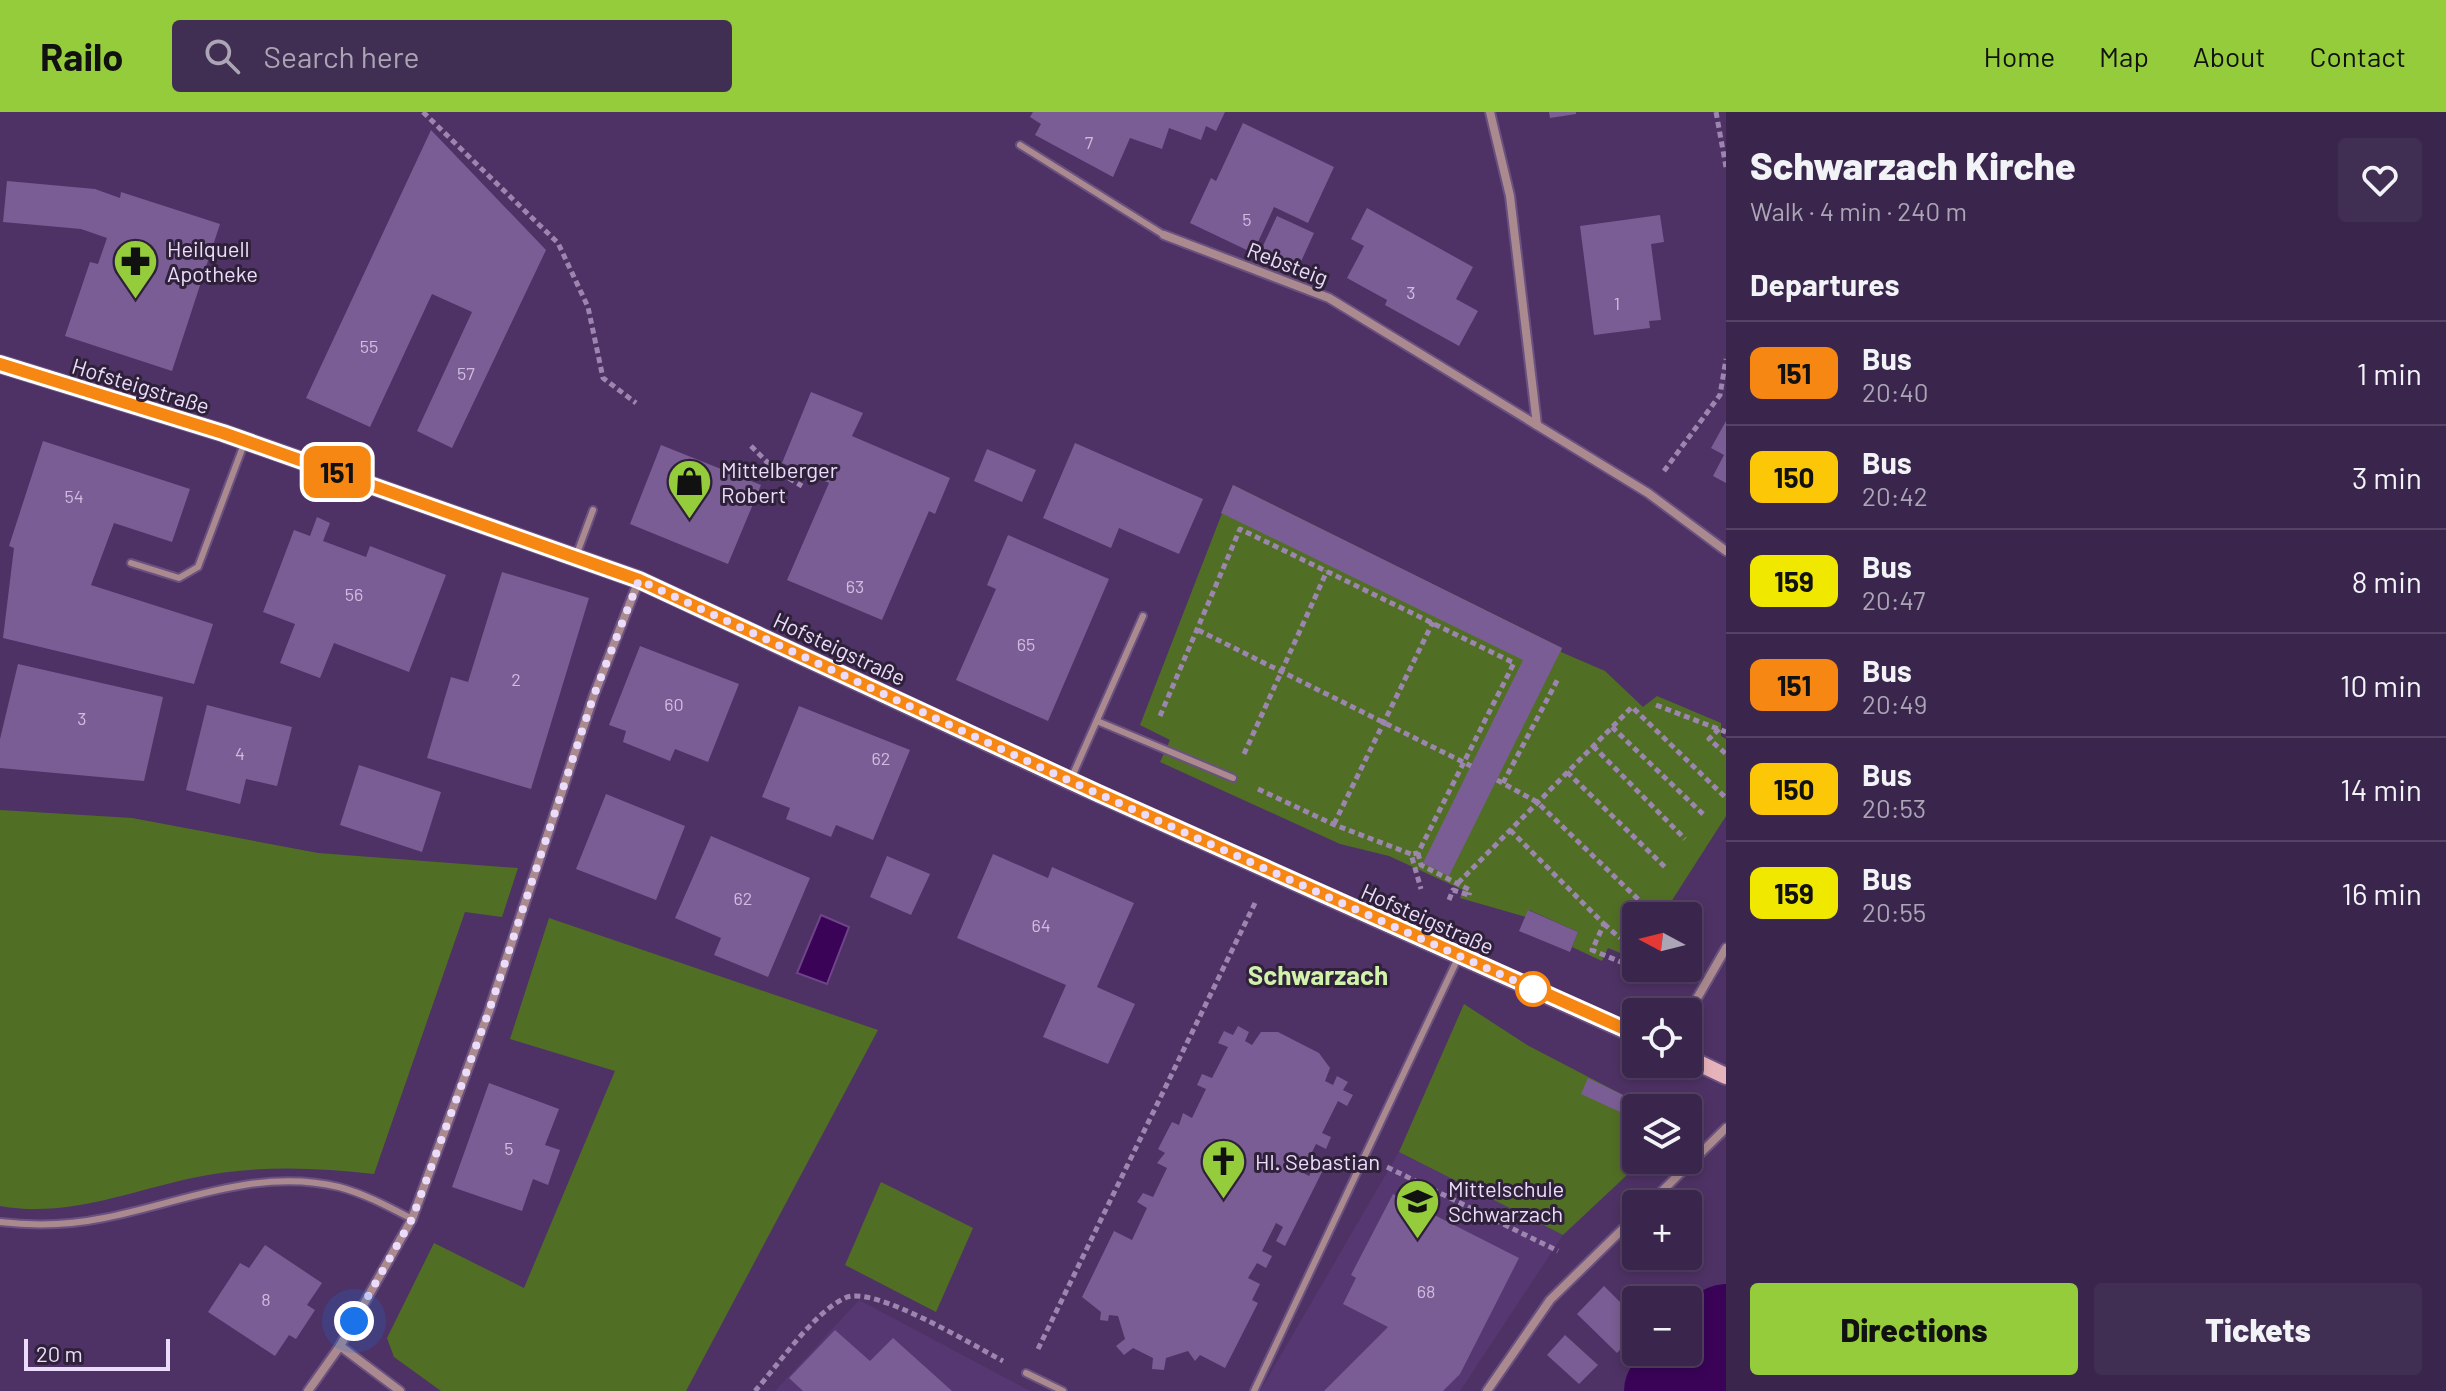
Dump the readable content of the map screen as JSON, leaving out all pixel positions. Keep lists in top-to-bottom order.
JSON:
{
  "streets": {
    "main road": ["Hofsteigstraße"],
    "street": ["Rebsteig"]
  },
  "districts": ["Schwarzach"],
  "places": {
    "pharmacy": ["Heilquell Apotheke"],
    "shop": ["Mittelberger Robert"],
    "church": ["Hl. Sebastian"],
    "school or university": ["Mittelschule Schwarzach"]
  },
  "lines": ["bus line 151"],
  "house_numbers": [
    "7",
    "5",
    "3",
    "1",
    "55",
    "57",
    "54",
    "63",
    "56",
    "65",
    "2",
    "60",
    "3",
    "4",
    "62",
    "62",
    "64",
    "5",
    "68",
    "8"
  ],
  "scale_bar": "20 m",
  "north": "left",
  "page": {
    "header": "Railo",
    "search": "Search here",
    "nav": [
      "Home",
      "Map",
      "About",
      "Contact"
    ],
    "on_map": "151",
    "heading": [
      ["Schwarzach Kirche", "Walk · 4 min · 240 m"],
      "Departures"
    ],
    "list": [
      {
        "mark": "151",
        "name": "Bus",
        "note": "20:40",
        "value": "1 min"
      },
      {
        "mark": "150",
        "name": "Bus",
        "note": "20:42",
        "value": "3 min"
      },
      {
        "mark": "159",
        "name": "Bus",
        "note": "20:47",
        "value": "8 min"
      },
      {
        "mark": "151",
        "name": "Bus",
        "note": "20:49",
        "value": "10 min"
      },
      {
        "mark": "150",
        "name": "Bus",
        "note": "20:53",
        "value": "14 min"
      },
      {
        "mark": "159",
        "name": "Bus",
        "note": "20:55",
        "value": "16 min"
      }
    ],
    "map_buttons": ["+", "−"],
    "buttons": ["Directions", "Tickets"],
    "scale": "20 m"
  }
}
